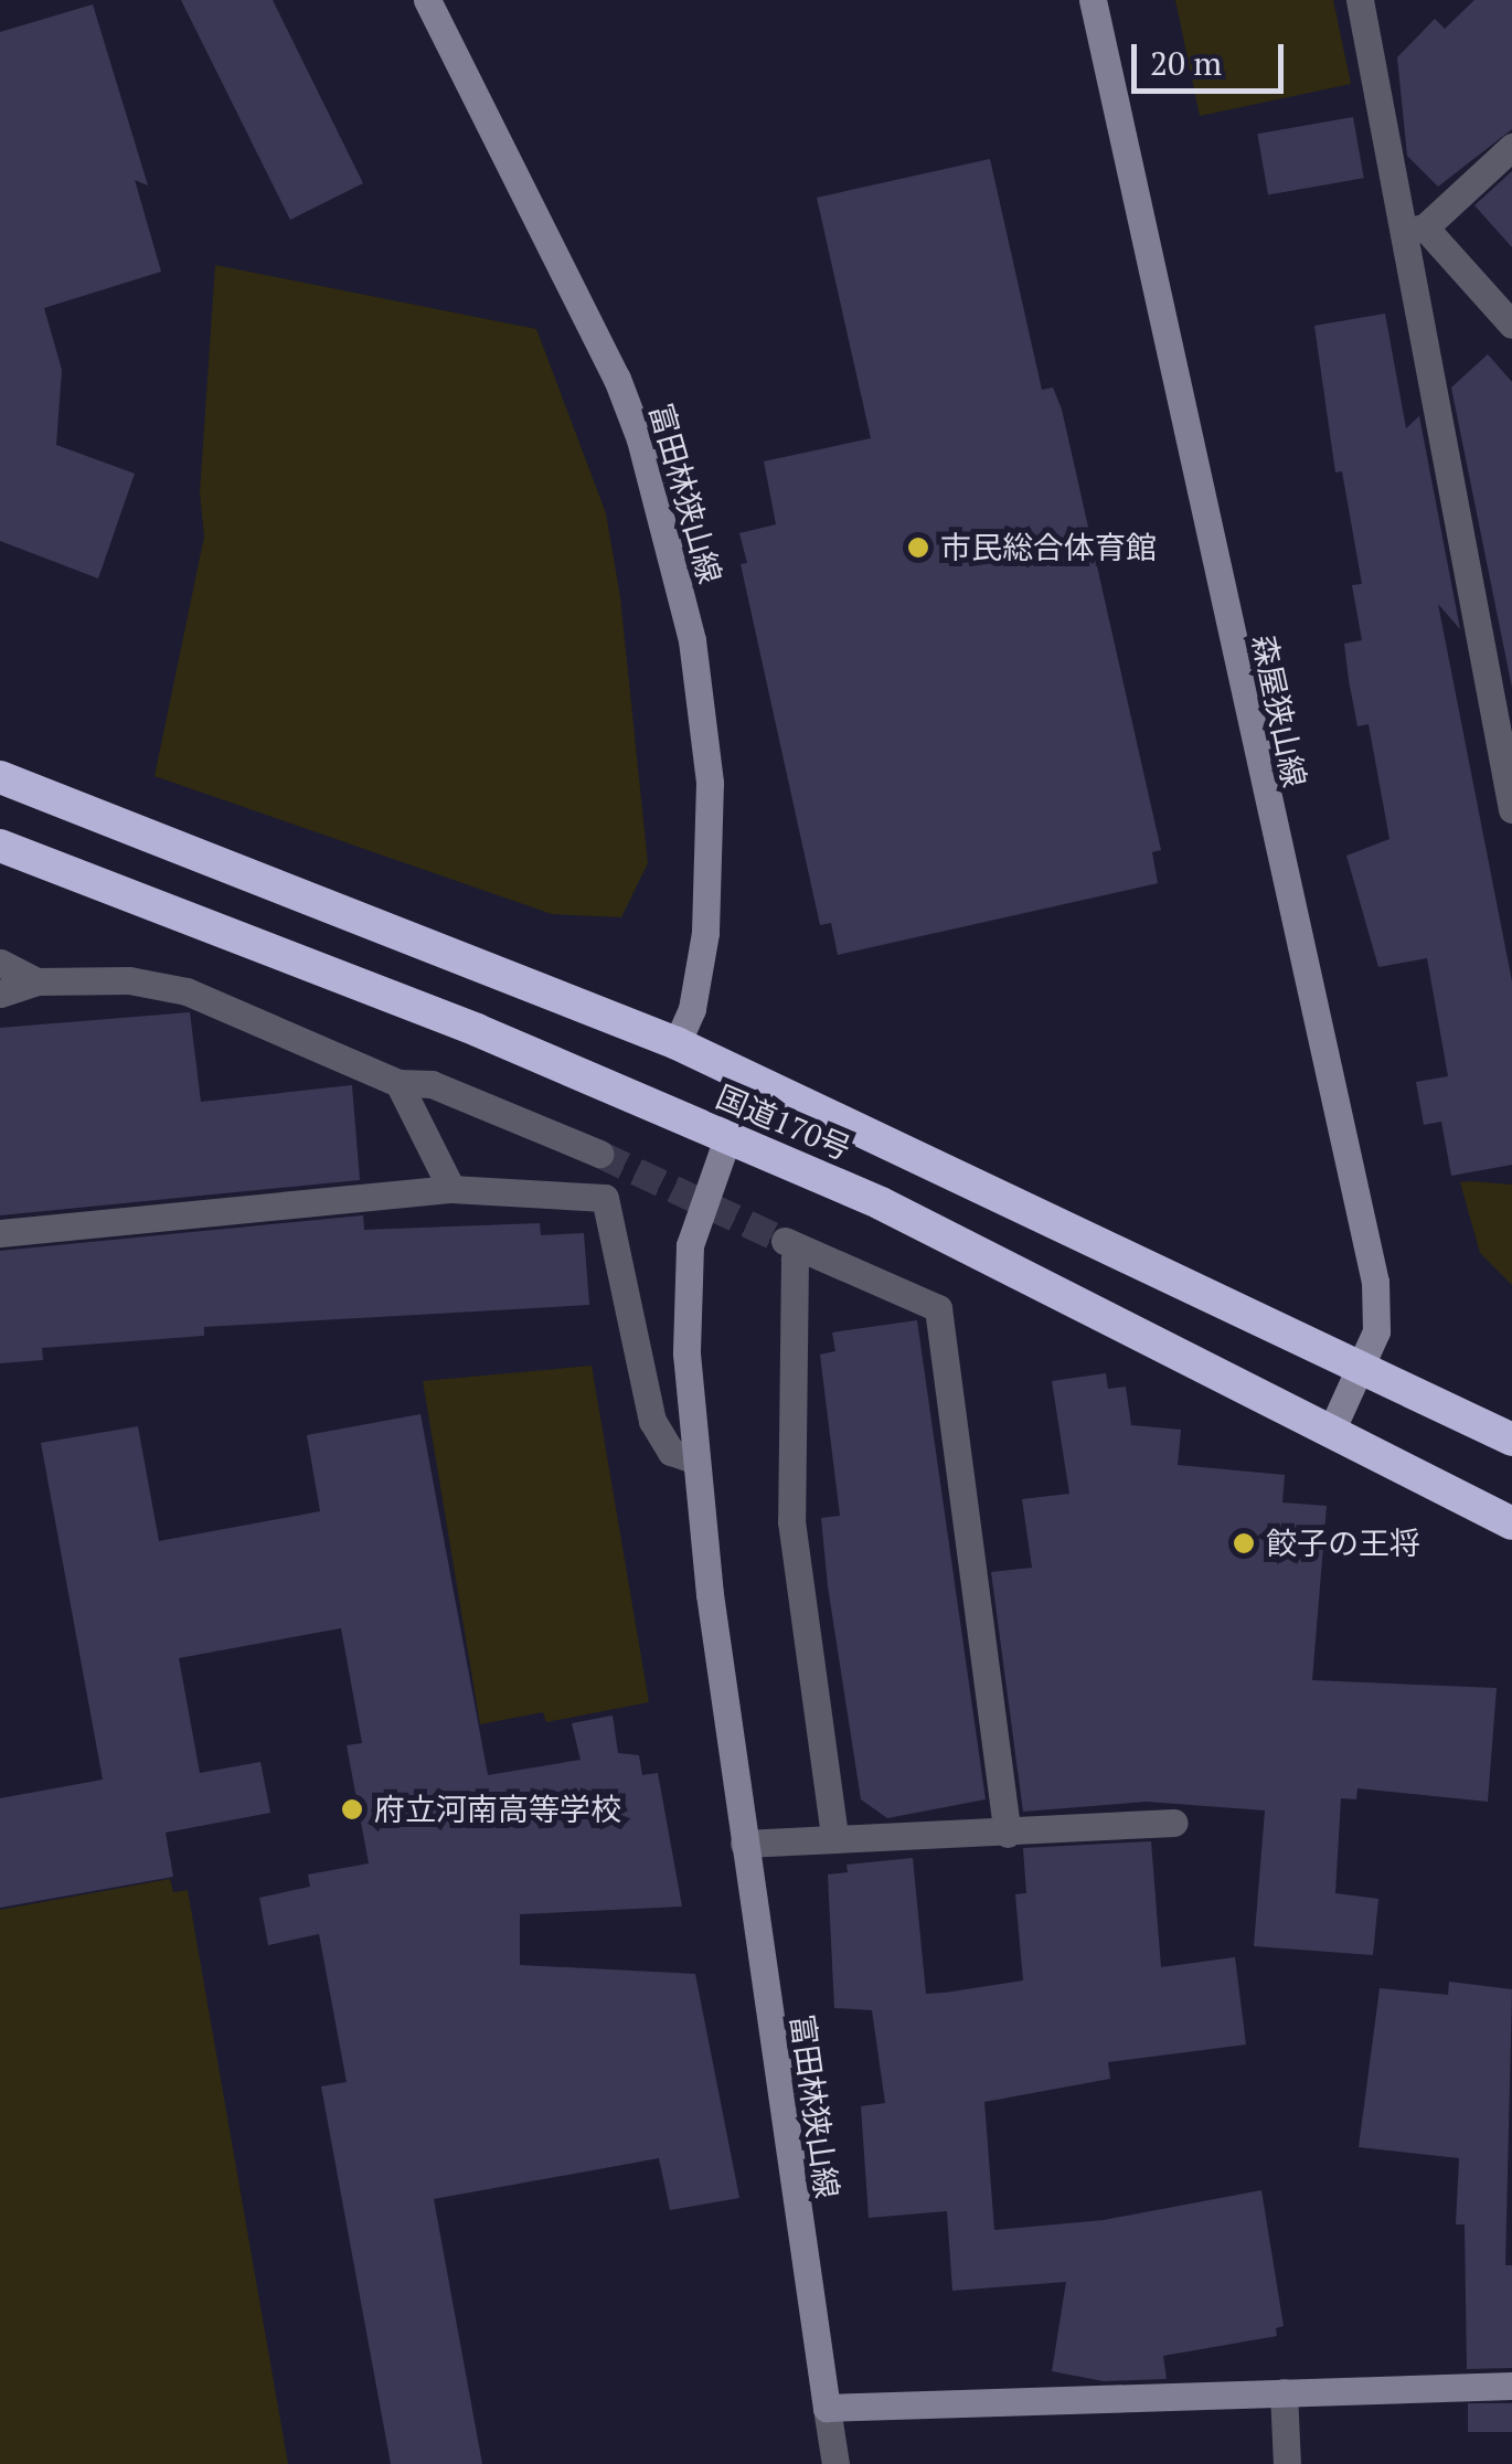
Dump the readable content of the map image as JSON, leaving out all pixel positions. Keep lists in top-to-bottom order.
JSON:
{
  "streets": {
    "highway": ["国道170号"],
    "main road": ["富田林狭山線", "森屋狭山線"]
  },
  "crossings": [
    ["富田林狭山線", "国道170号"],
    ["森屋狭山線", "国道170号"]
  ],
  "places": ["市民総合体育館", "餃子の王将", "府立河南高等学校"],
  "scale_bar": "20 m"
}
